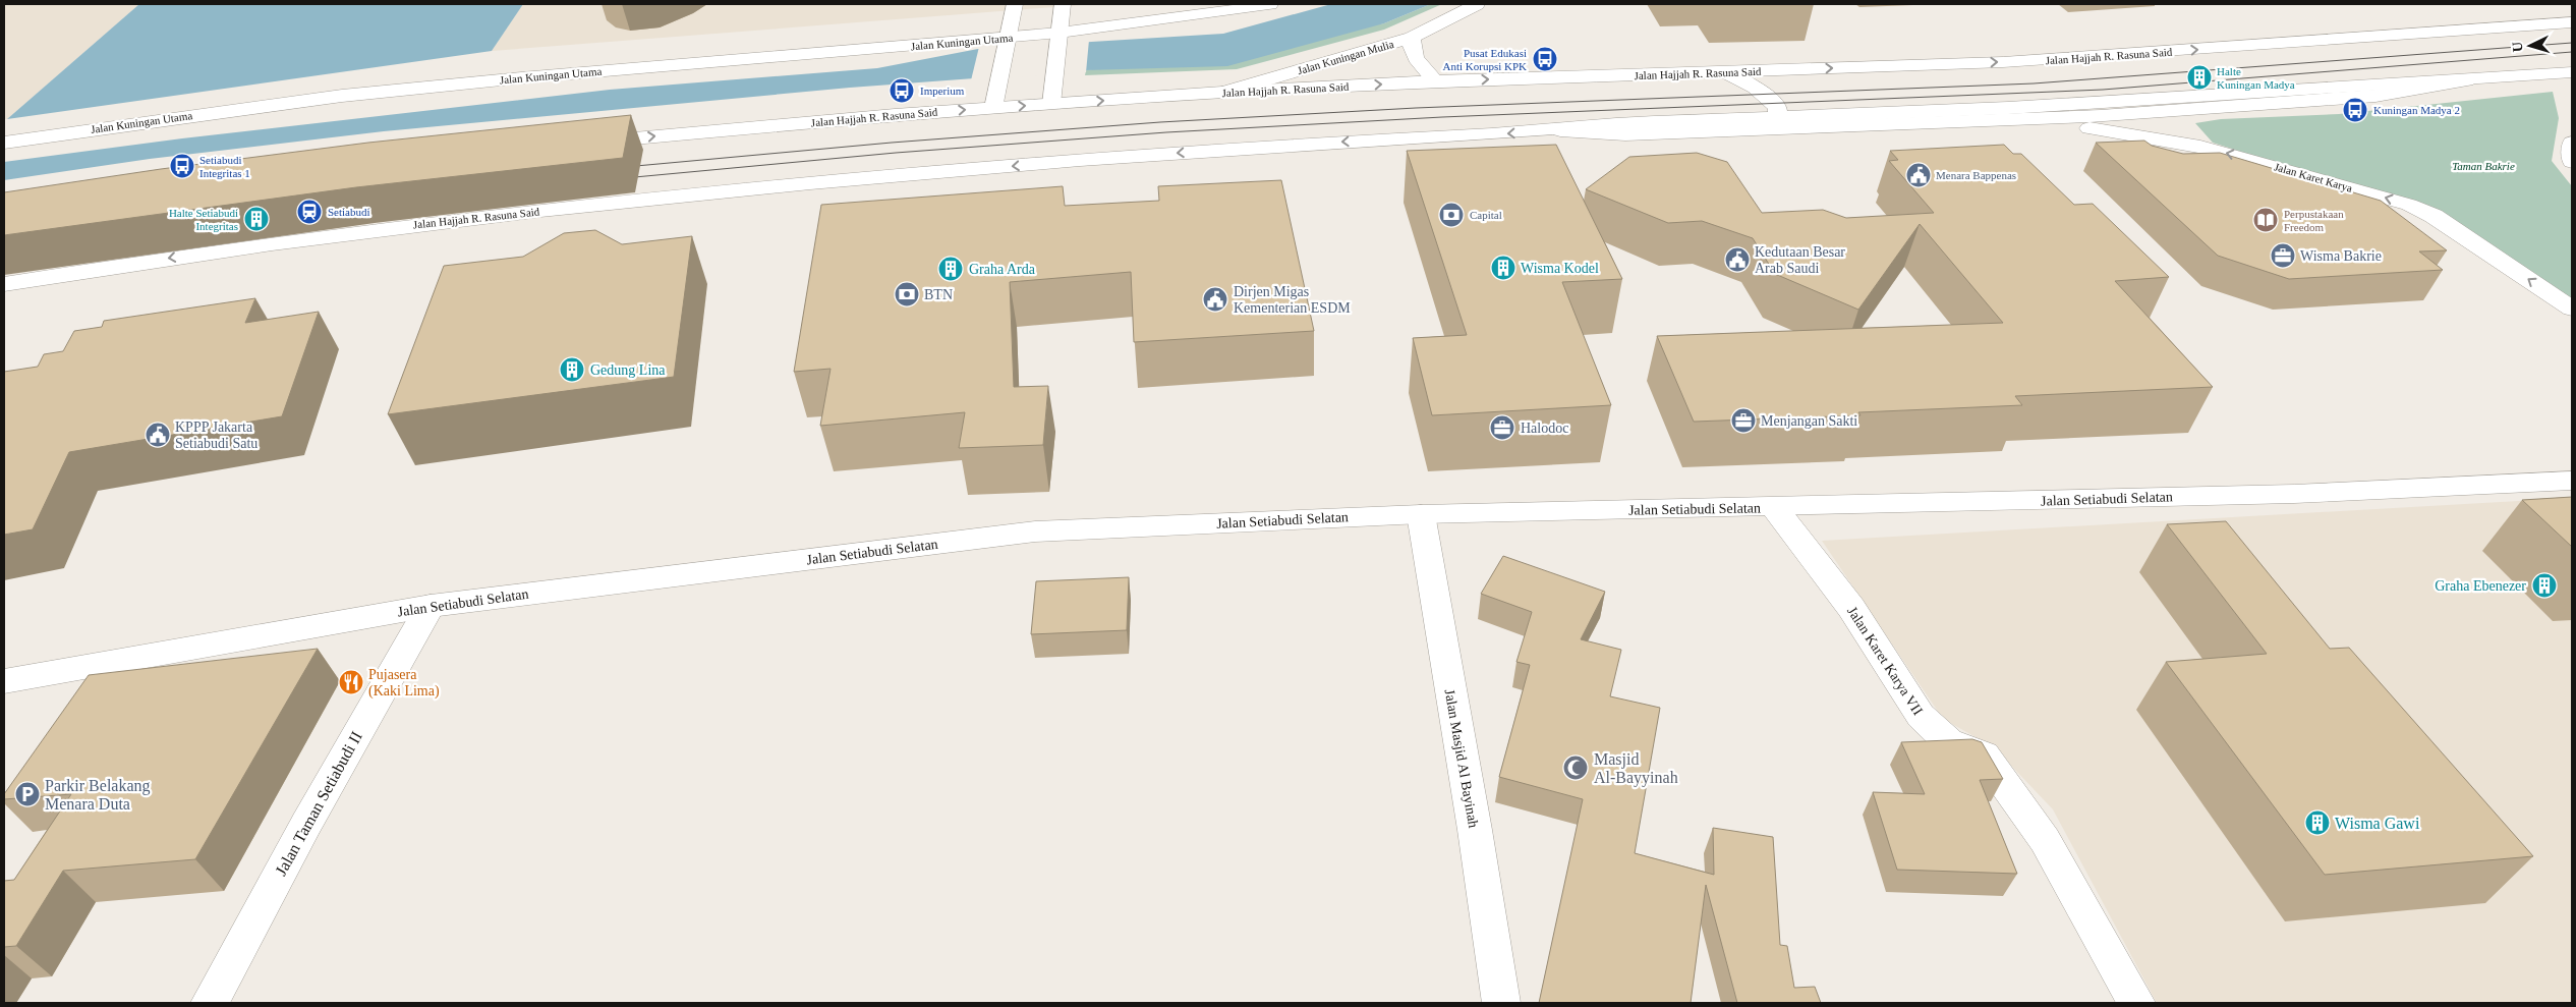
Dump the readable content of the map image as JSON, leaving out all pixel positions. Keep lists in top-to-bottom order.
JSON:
{
  "streets": {
    "main road": [
      "Jalan Kuningan Utama",
      "Jalan Hajjah R. Rasuna Said",
      "Jalan Kuningan Mulia",
      "Jalan Karet Karya",
      "Jalan Setiabudi Selatan",
      "Jalan Karet Karya VII",
      "Jalan Masjid Al Bayinah",
      "Jalan Taman Setiabudi II"
    ]
  },
  "crossings": [
    ["Jalan Hajjah R. Rasuna Said", "Jalan Kuningan Mulia"],
    ["Jalan Hajjah R. Rasuna Said", "Jalan Karet Karya"],
    ["Jalan Setiabudi Selatan", "Jalan Karet Karya VII"],
    ["Jalan Setiabudi Selatan", "Jalan Masjid Al Bayinah"],
    ["Jalan Setiabudi Selatan", "Jalan Taman Setiabudi II"]
  ],
  "one_way": ["Jalan Karet Karya"],
  "parks": ["Taman Bakrie"],
  "places": {
    "bus stop": [
      "Pusat Edukasi Anti Korupsi KPK",
      "Imperium",
      "Kuningan Madya 2",
      "Setiabudi Integritas 1"
    ],
    "building": [
      "Halte Kuningan Madya",
      "Halte Setiabudi Integritas",
      "Wisma Kodel",
      "Graha Arda",
      "Gedung Lina",
      "Graha Ebenezer",
      "Wisma Gawi"
    ],
    "public building": [
      "Menara Bappenas",
      "Kedutaan Besar Arab Saudi",
      "Dirjen Migas Kementerian ESDM",
      "KPPP Jakarta Setiabudi Satu"
    ],
    "station": ["Setiabudi"],
    "bank": ["Capital", "BTN"],
    "library": ["Perpustakaan Freedom"],
    "office": ["Wisma Bakrie", "Menjangan Sakti", "Halodoc"],
    "restaurant": ["Pujasera (Kaki Lima)"],
    "mosque": ["Masjid Al-Bayyinah"],
    "parking": ["Parkir Belakang Menara Duta"]
  },
  "north": "left"
}
